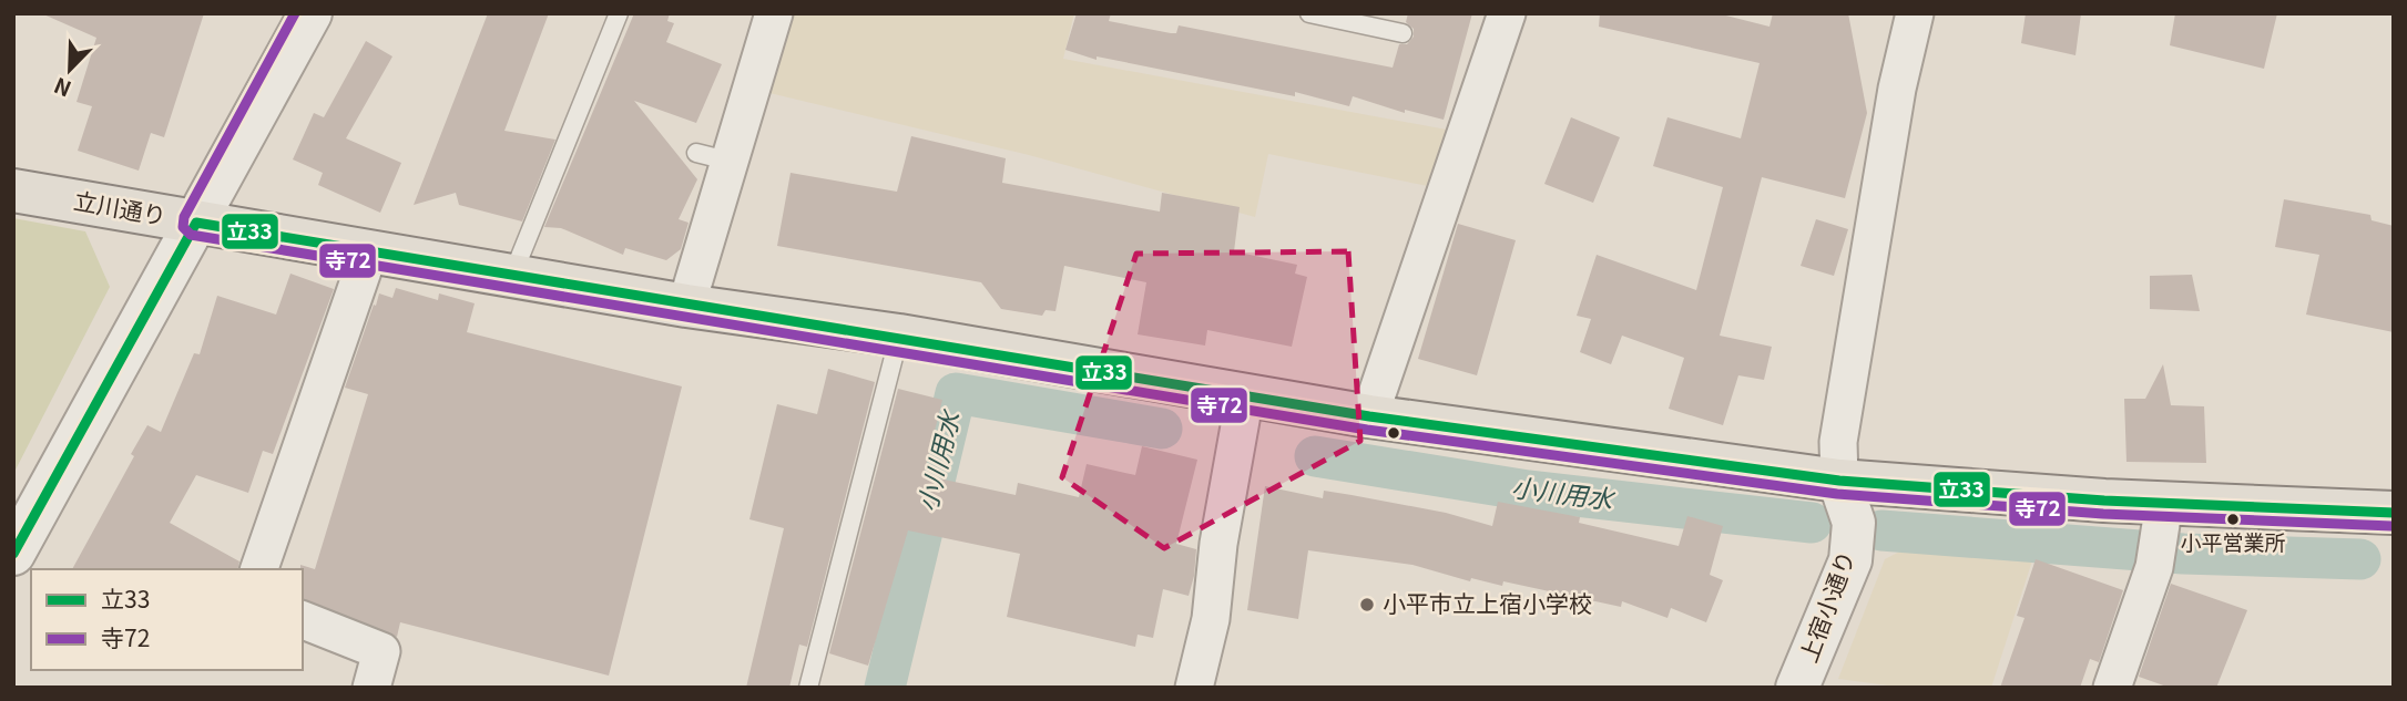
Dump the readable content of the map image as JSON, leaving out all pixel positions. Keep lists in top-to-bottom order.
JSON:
{
  "streets": {
    "main road": ["立川通り"],
    "street": ["上宿小通り"]
  },
  "crossings": [
    ["立川通り", "上宿小通り"]
  ],
  "water": ["小川用水"],
  "places": ["小平営業所", "小平市立上宿小学校"],
  "lines": ["transit line 寺72", "transit line 立33"],
  "legend": ["立33", "寺72"],
  "north": "bottom left"
}
